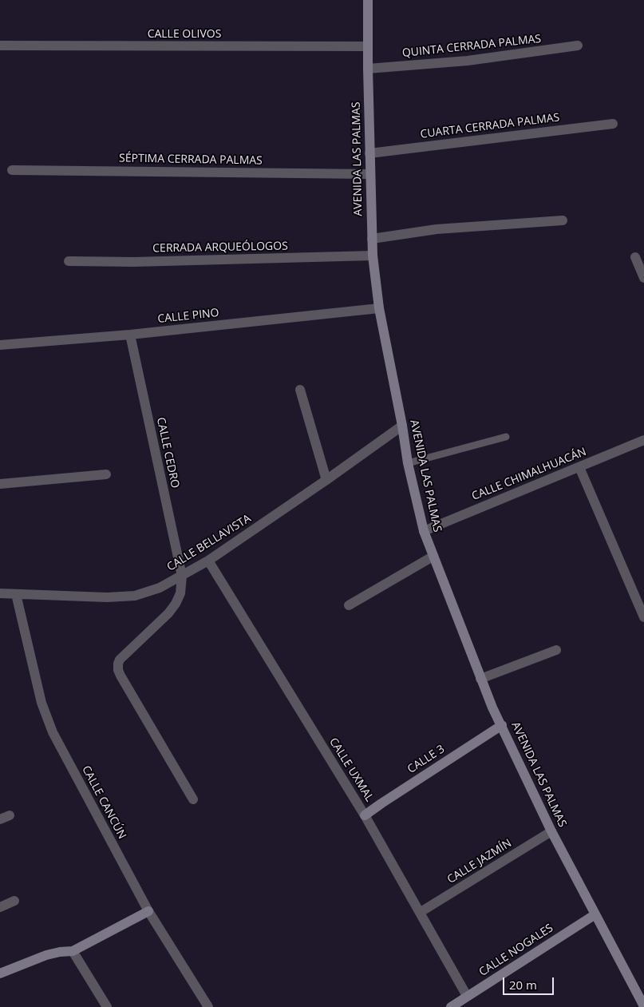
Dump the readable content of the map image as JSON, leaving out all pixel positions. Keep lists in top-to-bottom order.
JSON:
{
  "streets": {
    "main road": ["AVENIDA LAS PALMAS", "CALLE 3", "CALLE NOGALES"],
    "street": [
      "CALLE OLIVOS",
      "QUINTA CERRADA PALMAS",
      "CUARTA CERRADA PALMAS",
      "SÉPTIMA CERRADA PALMAS",
      "CERRADA ARQUEÓLOGOS",
      "CALLE PINO",
      "CALLE CEDRO",
      "CALLE CHIMALHUACÁN",
      "CALLE BELLAVISTA",
      "CALLE UXMAL",
      "CALLE CANCÚN",
      "CALLE JAZMÍN"
    ]
  },
  "crossings": [
    ["CALLE OLIVOS", "AVENIDA LAS PALMAS"],
    ["QUINTA CERRADA PALMAS", "AVENIDA LAS PALMAS"],
    ["CUARTA CERRADA PALMAS", "AVENIDA LAS PALMAS"],
    ["AVENIDA LAS PALMAS", "SÉPTIMA CERRADA PALMAS"],
    ["AVENIDA LAS PALMAS", "CERRADA ARQUEÓLOGOS"],
    ["AVENIDA LAS PALMAS", "CALLE PINO"],
    ["AVENIDA LAS PALMAS", "CALLE CHIMALHUACÁN"],
    ["AVENIDA LAS PALMAS", "CALLE BELLAVISTA"],
    ["AVENIDA LAS PALMAS", "CALLE 3"],
    ["AVENIDA LAS PALMAS", "CALLE JAZMÍN"],
    ["AVENIDA LAS PALMAS", "CALLE NOGALES"],
    ["CALLE PINO", "CALLE CEDRO"],
    ["CALLE CEDRO", "CALLE BELLAVISTA"],
    ["CALLE BELLAVISTA", "CALLE UXMAL"],
    ["CALLE BELLAVISTA", "CALLE CANCÚN"],
    ["CALLE 3", "CALLE UXMAL"],
    ["CALLE UXMAL", "CALLE JAZMÍN"],
    ["CALLE UXMAL", "CALLE NOGALES"]
  ],
  "scale_bar": "20 m"
}
